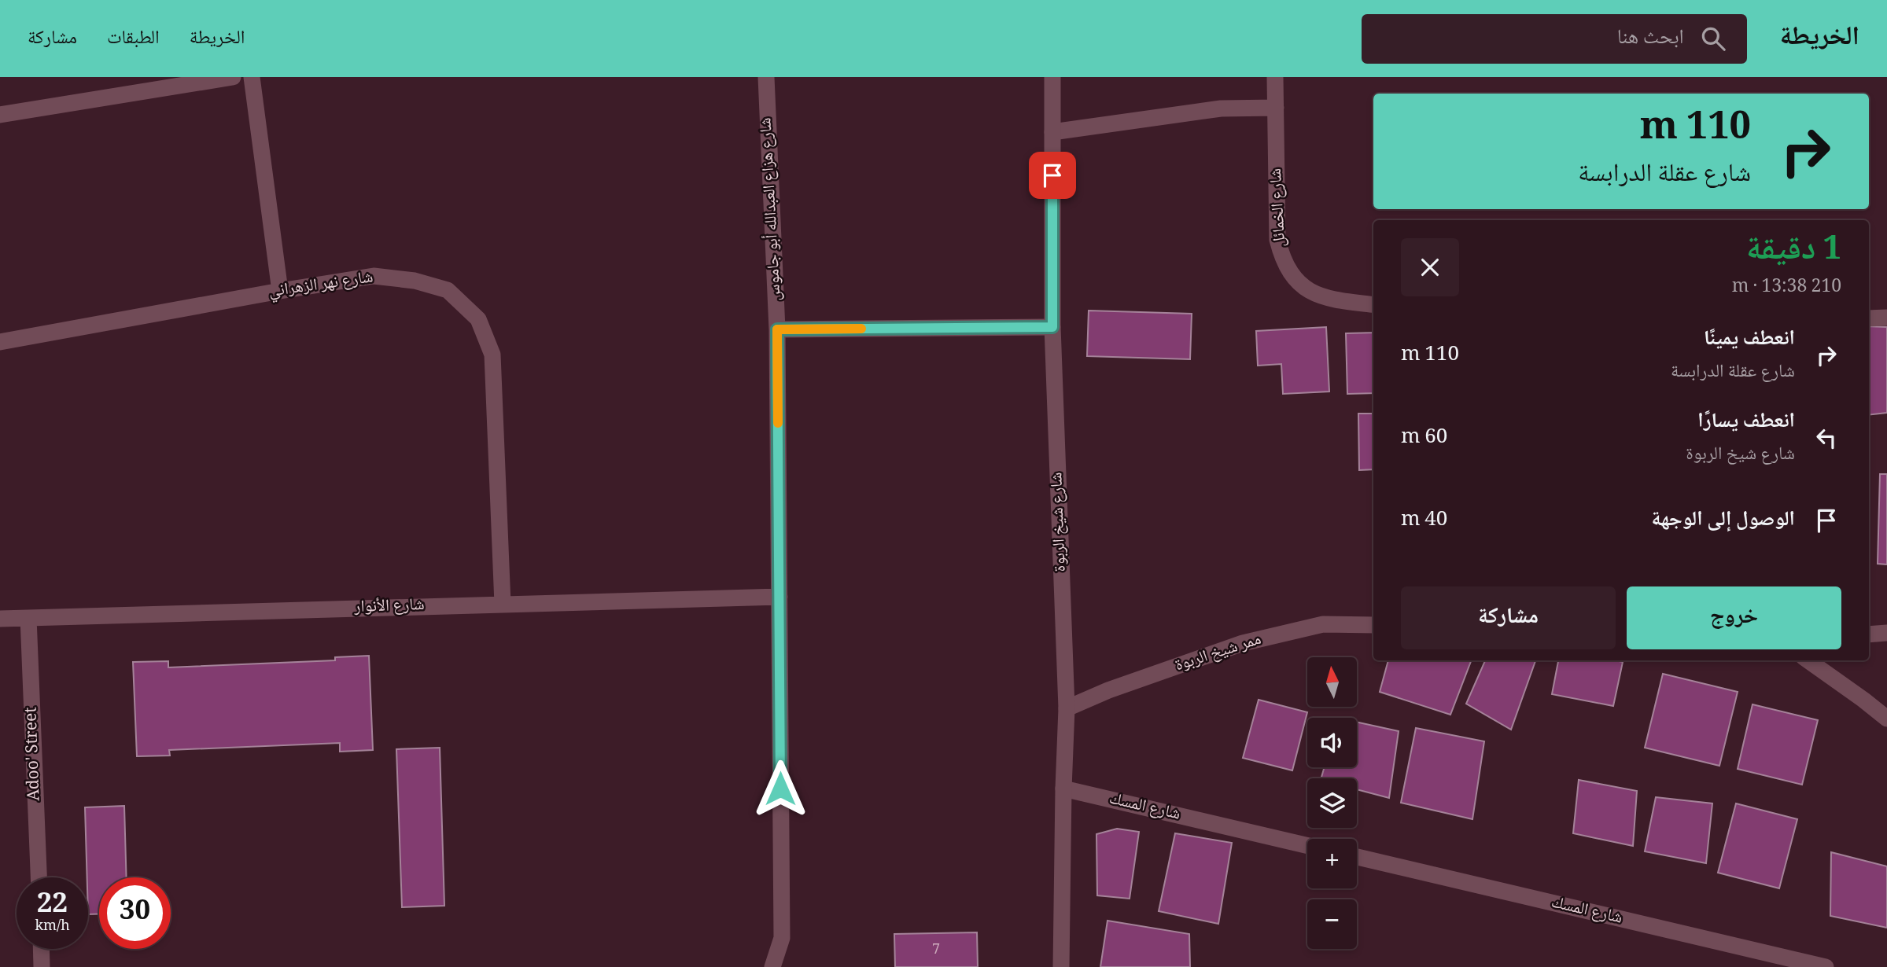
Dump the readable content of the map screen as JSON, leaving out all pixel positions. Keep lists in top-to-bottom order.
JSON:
{
  "streets": {
    "street": [
      "شارع الخمائل",
      "شارع هزاع العبدالله أبو جاموس",
      "شارع نهر الزهراني",
      "شارع شيخ الربوة",
      "شارع الأنوار",
      "ممر شيخ الربوة",
      "Adoo' Street",
      "شارع المسك"
    ]
  },
  "crossings": [
    ["شارع هزاع العبدالله أبو جاموس", "شارع الأنوار"],
    ["شارع نهر الزهراني", "شارع الأنوار"],
    ["شارع شيخ الربوة", "ممر شيخ الربوة"],
    ["شارع شيخ الربوة", "شارع المسك"],
    ["شارع الأنوار", "Adoo' Street"]
  ],
  "house_numbers": ["7"],
  "north": "top",
  "page": {
    "header": "الخريطة",
    "search": "ابحث هنا",
    "nav": ["الخريطة", "الطبقات", "مشاركة"],
    "turn": ["110 m", "شارع عقلة الدرابسة"],
    "heading": ["1 دقيقة", "210 m · 13:38"],
    "list": [
      {
        "name": "انعطف يمينًا",
        "note": "شارع عقلة الدرابسة",
        "value": "110 m"
      },
      {
        "name": "انعطف يسارًا",
        "note": "شارع شيخ الربوة",
        "value": "60 m"
      },
      {
        "name": "الوصول إلى الوجهة",
        "value": "40 m"
      }
    ],
    "buttons": ["خروج", "مشاركة"],
    "map_buttons": ["+", "−"],
    "speed": "22 km/h",
    "limit": "30"
  }
}
